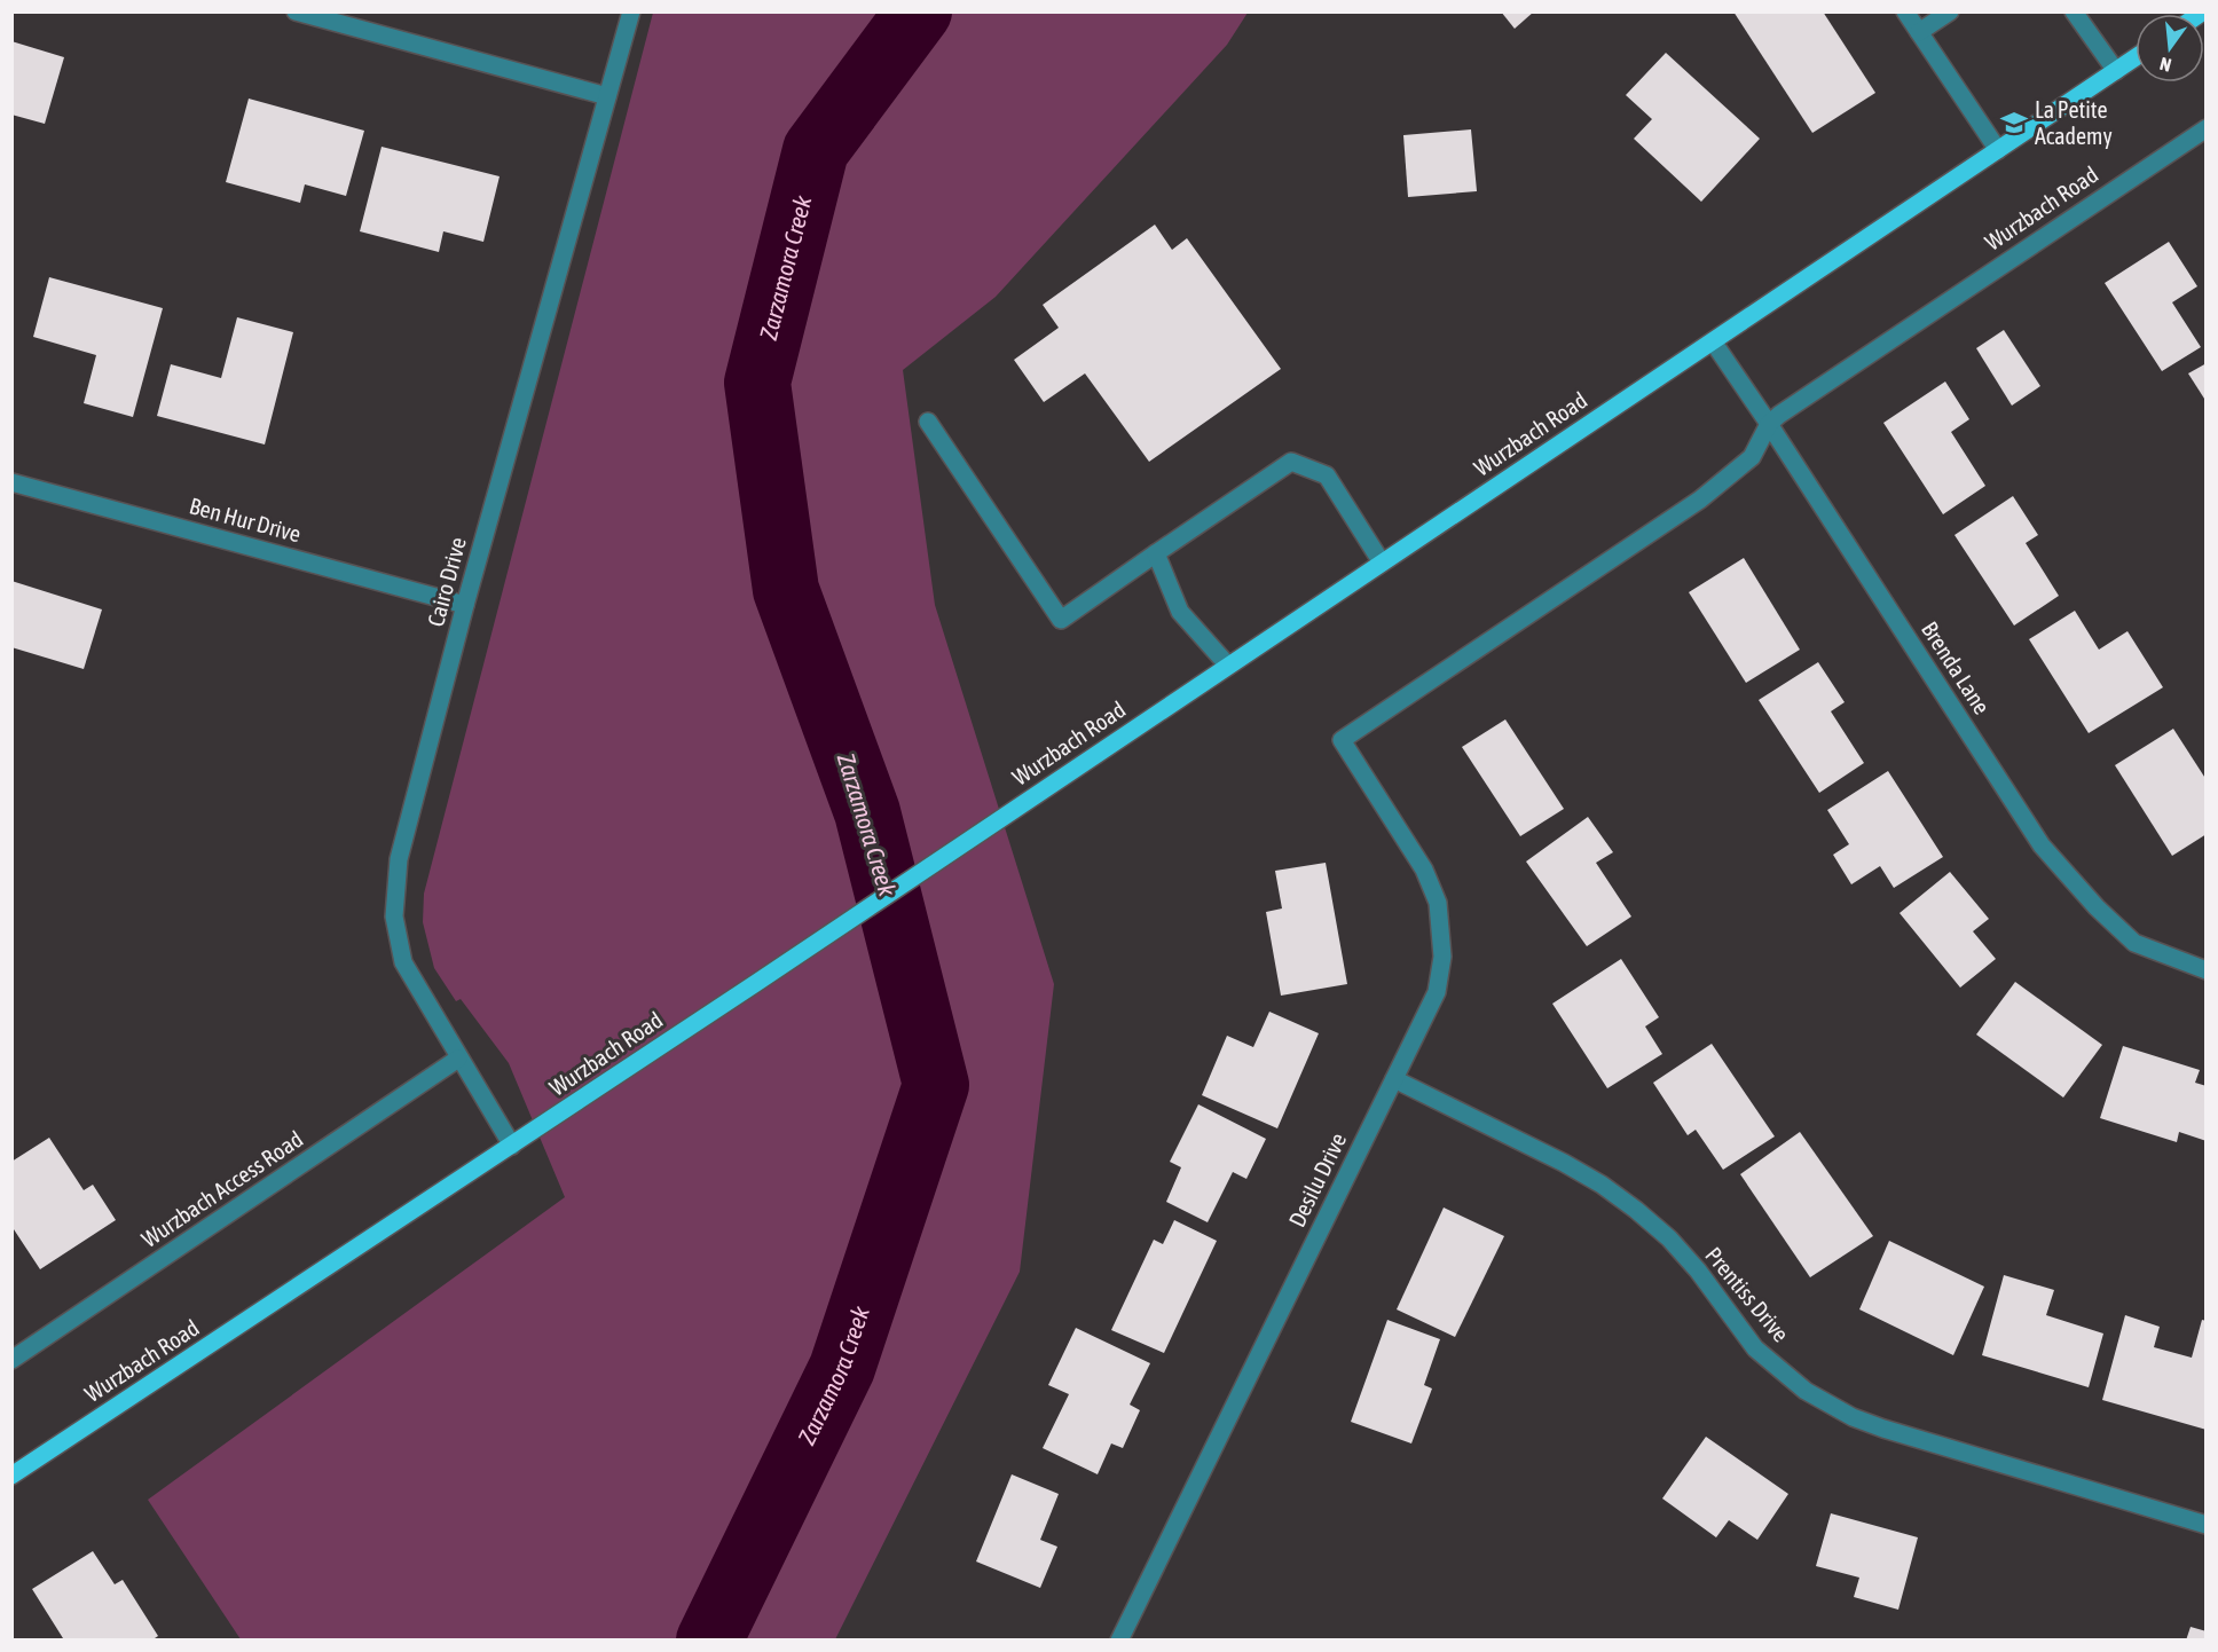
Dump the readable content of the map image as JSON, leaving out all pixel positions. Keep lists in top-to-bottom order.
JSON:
{
  "streets": {
    "main road": ["Wurzbach Road"],
    "street": [
      "Ben Hur Drive",
      "Cairo Drive",
      "Brenda Lane",
      "Desilu Drive",
      "Wurzbach Access Road",
      "Prentiss Drive"
    ]
  },
  "crossings": [
    ["Wurzbach Road", "Cairo Drive"],
    ["Wurzbach Road", "Brenda Lane"],
    ["Wurzbach Road", "Desilu Drive"],
    ["Ben Hur Drive", "Cairo Drive"],
    ["Cairo Drive", "Wurzbach Access Road"],
    ["Desilu Drive", "Prentiss Drive"]
  ],
  "water": ["Zarzamora Creek"],
  "places": {
    "school or university": ["La Petite Academy"]
  },
  "north": "bottom"
}
